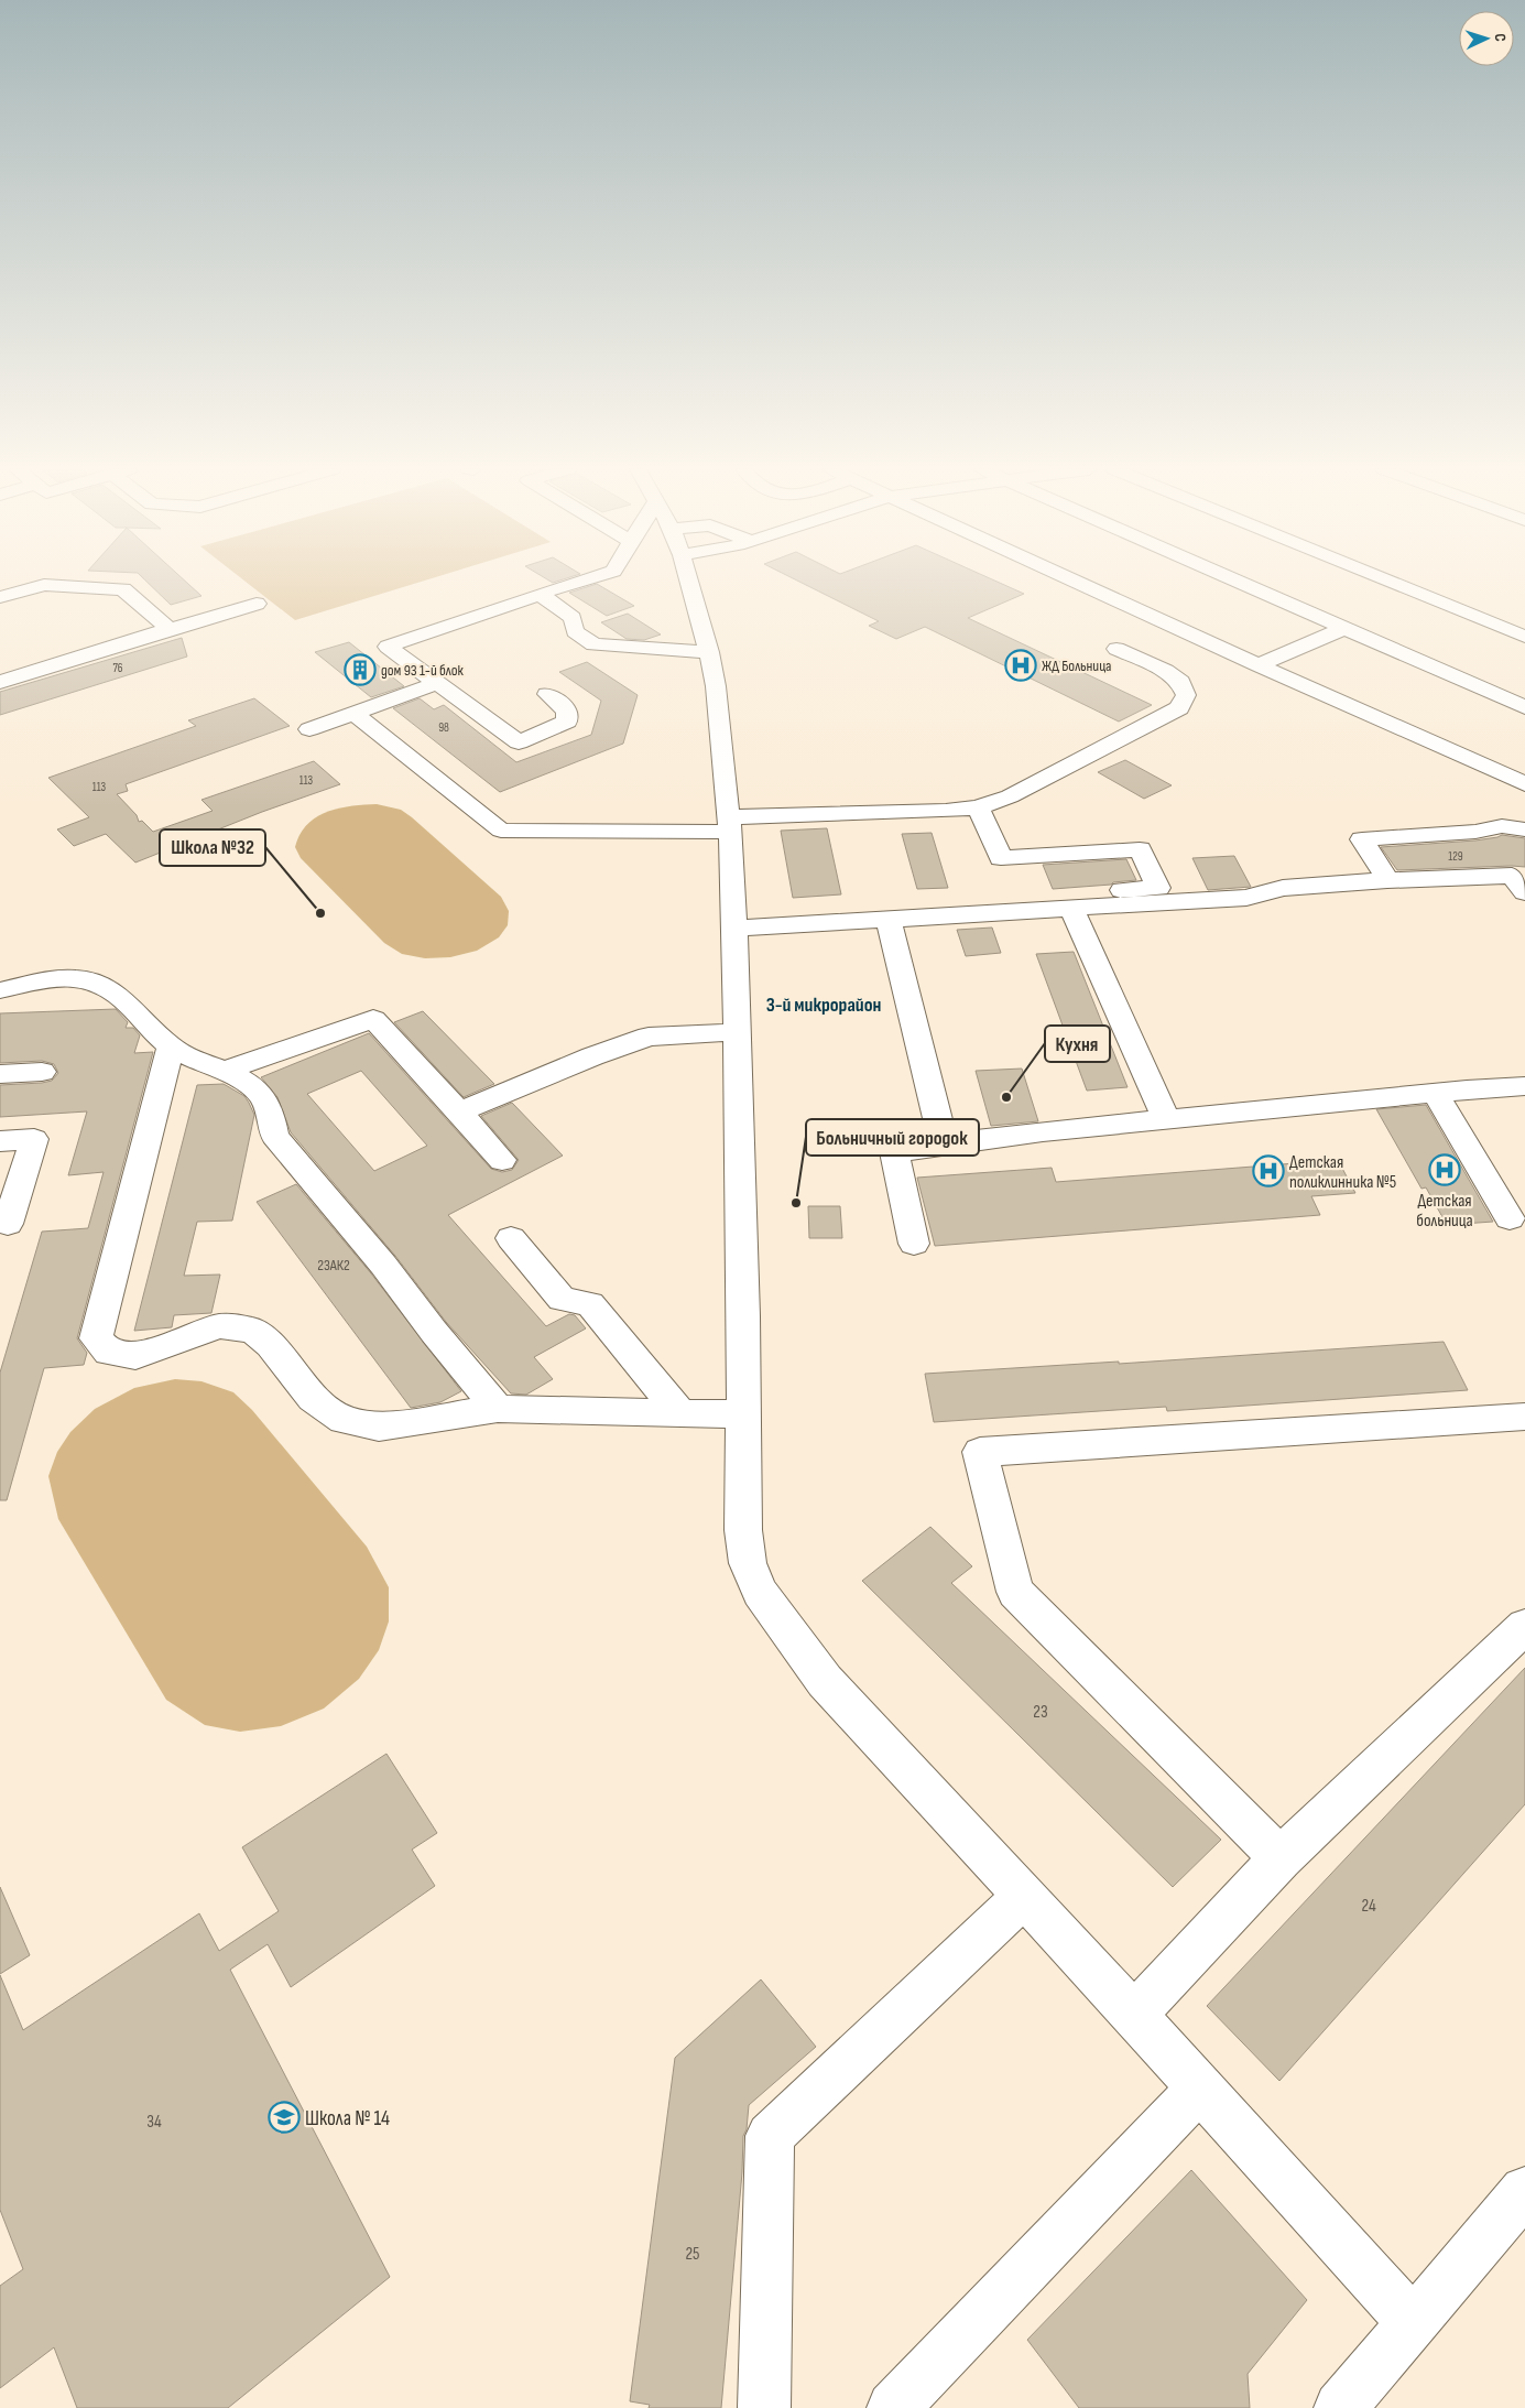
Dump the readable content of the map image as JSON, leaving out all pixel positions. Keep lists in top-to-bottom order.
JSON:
{
  "districts": ["3-й микрорайон"],
  "places": {
    "hospital": ["ЖД Больница", "Детская больница", "Детская поликлинника №5"],
    "building": ["дом 93 1-й блок"],
    "other": ["Школа №32", "Кухня", "Больничный городок"],
    "school or university": ["Школа № 14"]
  },
  "house_numbers": [
    "76",
    "98",
    "113",
    "113",
    "129",
    "23АК2",
    "23",
    "24",
    "34",
    "25"
  ],
  "north": "right"
}
